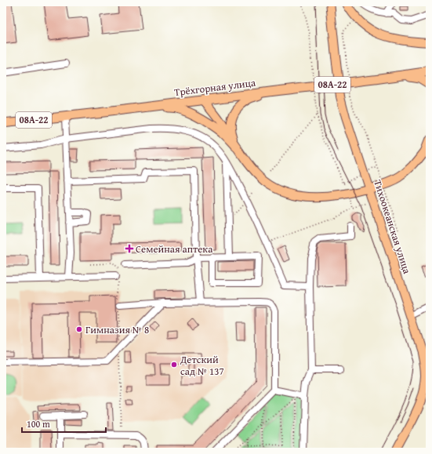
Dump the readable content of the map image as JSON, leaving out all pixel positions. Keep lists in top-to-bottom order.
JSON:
{
  "streets": {
    "highway": ["08А-22", "Трёхгорная улица"],
    "main road": ["Тихоокеанская улица"]
  },
  "places": {
    "health": ["Семейная аптека"],
    "other": ["Гимназия № 8", "Детский сад № 137"]
  },
  "scale_bar": "100 m"
}
